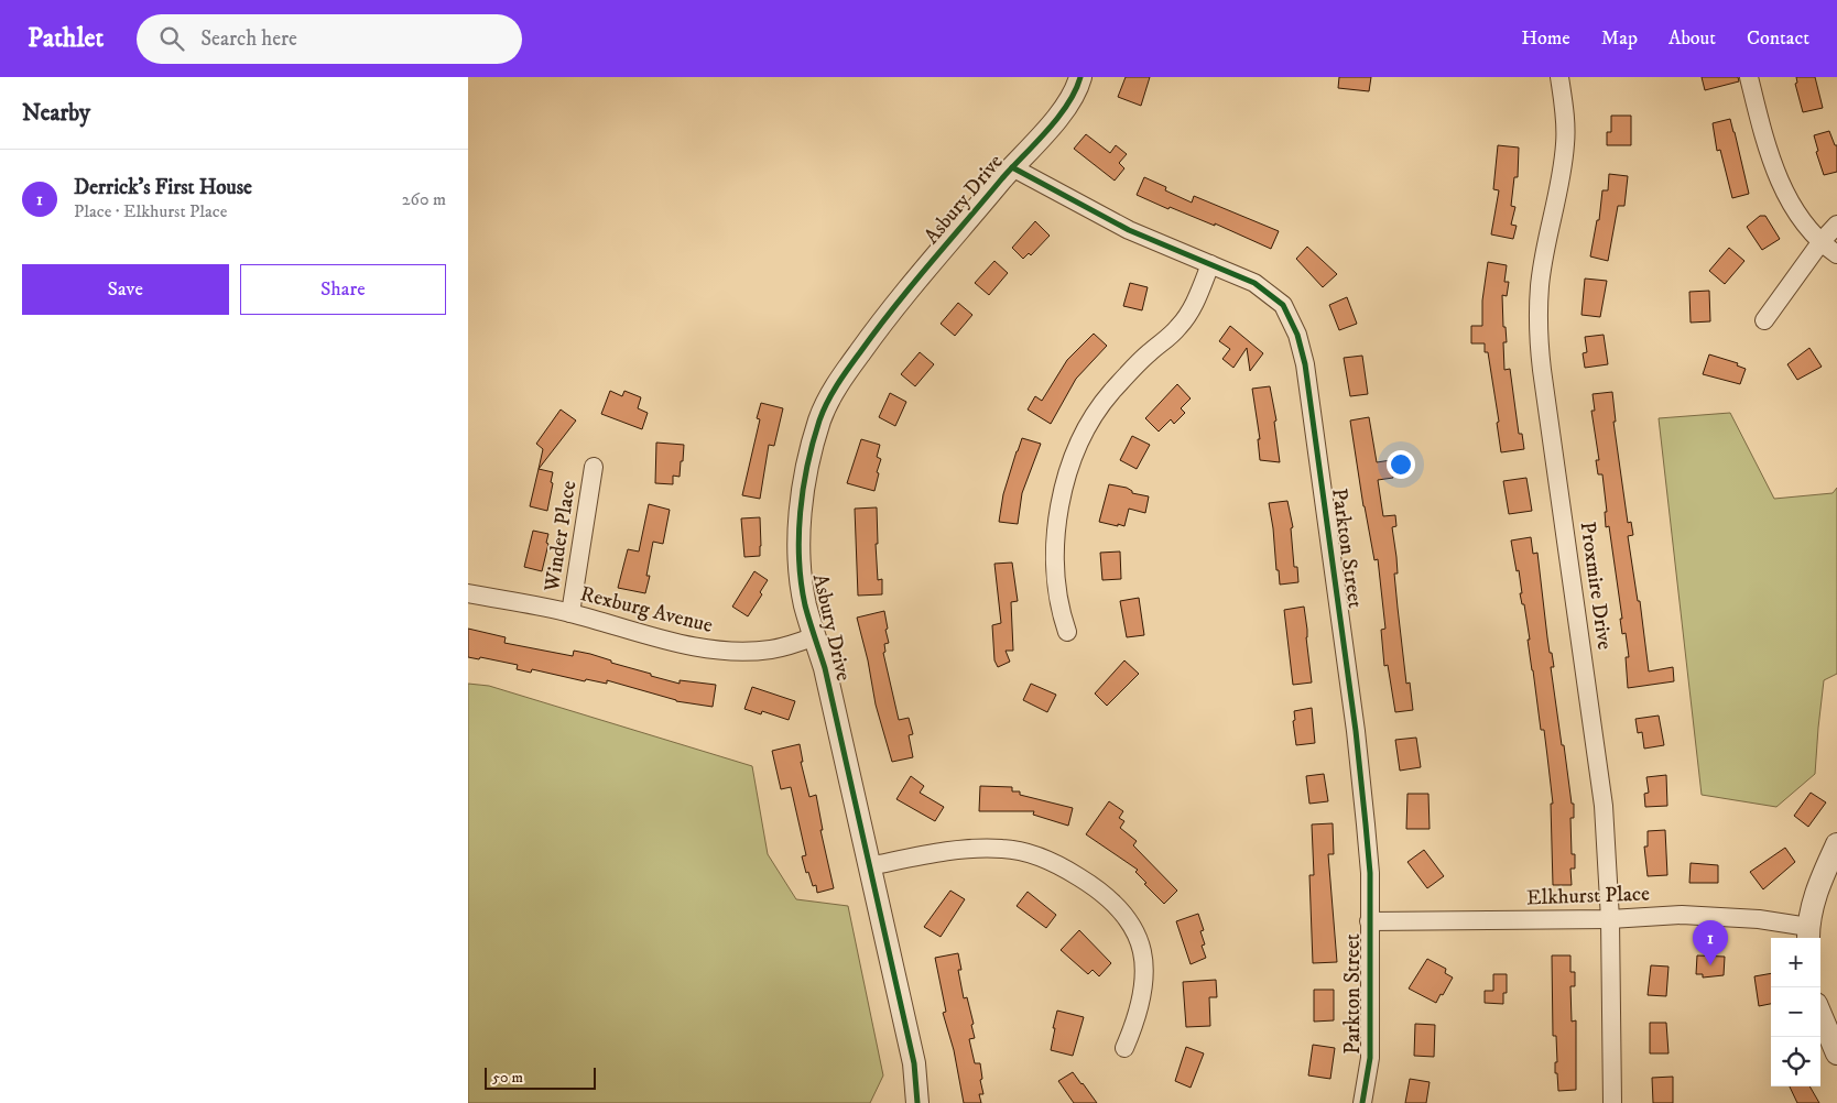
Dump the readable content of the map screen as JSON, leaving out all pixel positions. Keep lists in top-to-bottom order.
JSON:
{
  "streets": {
    "street": [
      "Asbury Drive",
      "Winder Place",
      "Parkton Street",
      "Proxmire Drive",
      "Rexburg Avenue",
      "Elkhurst Place"
    ]
  },
  "crossings": [
    ["Asbury Drive", "Parkton Street"],
    ["Asbury Drive", "Rexburg Avenue"],
    ["Winder Place", "Rexburg Avenue"],
    ["Parkton Street", "Elkhurst Place"],
    ["Proxmire Drive", "Elkhurst Place"]
  ],
  "scale_bar": "50 m",
  "page": {
    "header": "Pathlet",
    "search": "Search here",
    "nav": [
      "Home",
      "Map",
      "About",
      "Contact"
    ],
    "heading": "Nearby",
    "list": [
      {
        "mark": "1",
        "name": "Derrick's First House",
        "note": "Place · Elkhurst Place",
        "value": "260 m"
      }
    ],
    "buttons": ["Save", "Share"],
    "pins": "1",
    "map_buttons": ["+", "−"],
    "scale": "50 m"
  }
}
